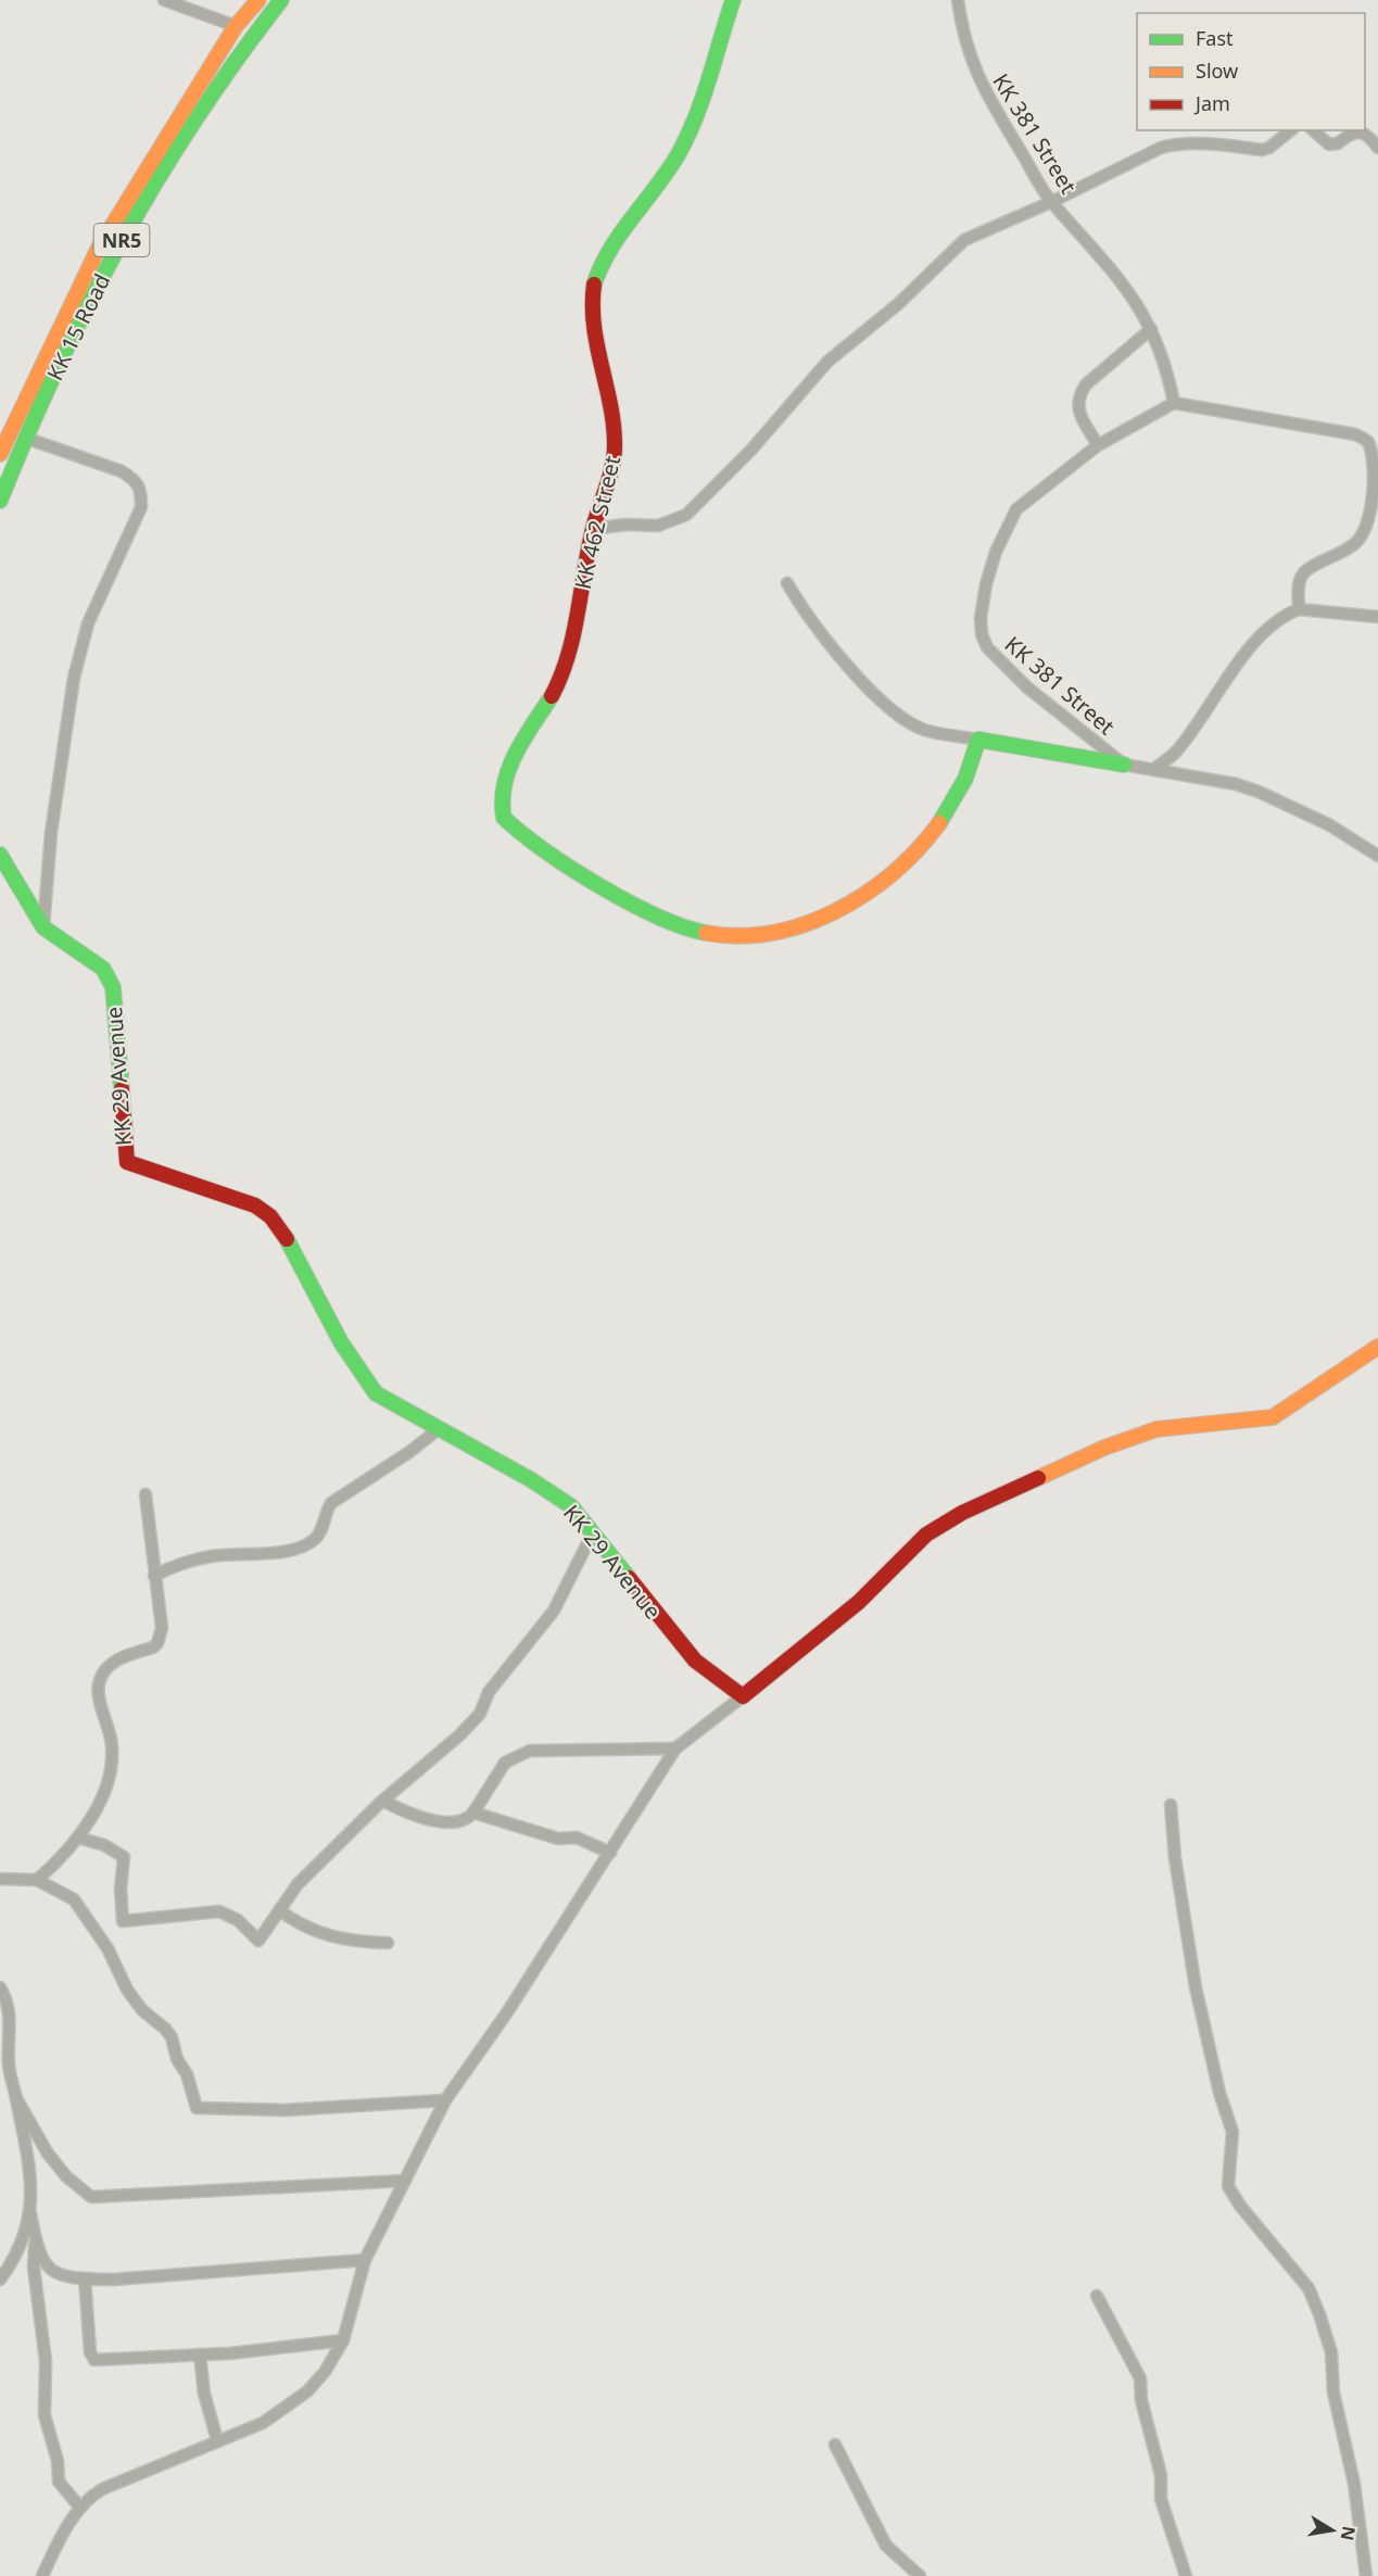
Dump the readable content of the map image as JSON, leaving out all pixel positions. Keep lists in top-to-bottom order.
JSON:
{
  "streets": {
    "main road": [
      "NR5",
      "KK 15 Road",
      "KK 462 Street",
      "KK 29 Avenue"
    ],
    "street": ["KK 381 Street"]
  },
  "legend": ["Fast", "Slow", "Jam"],
  "north": "right"
}
